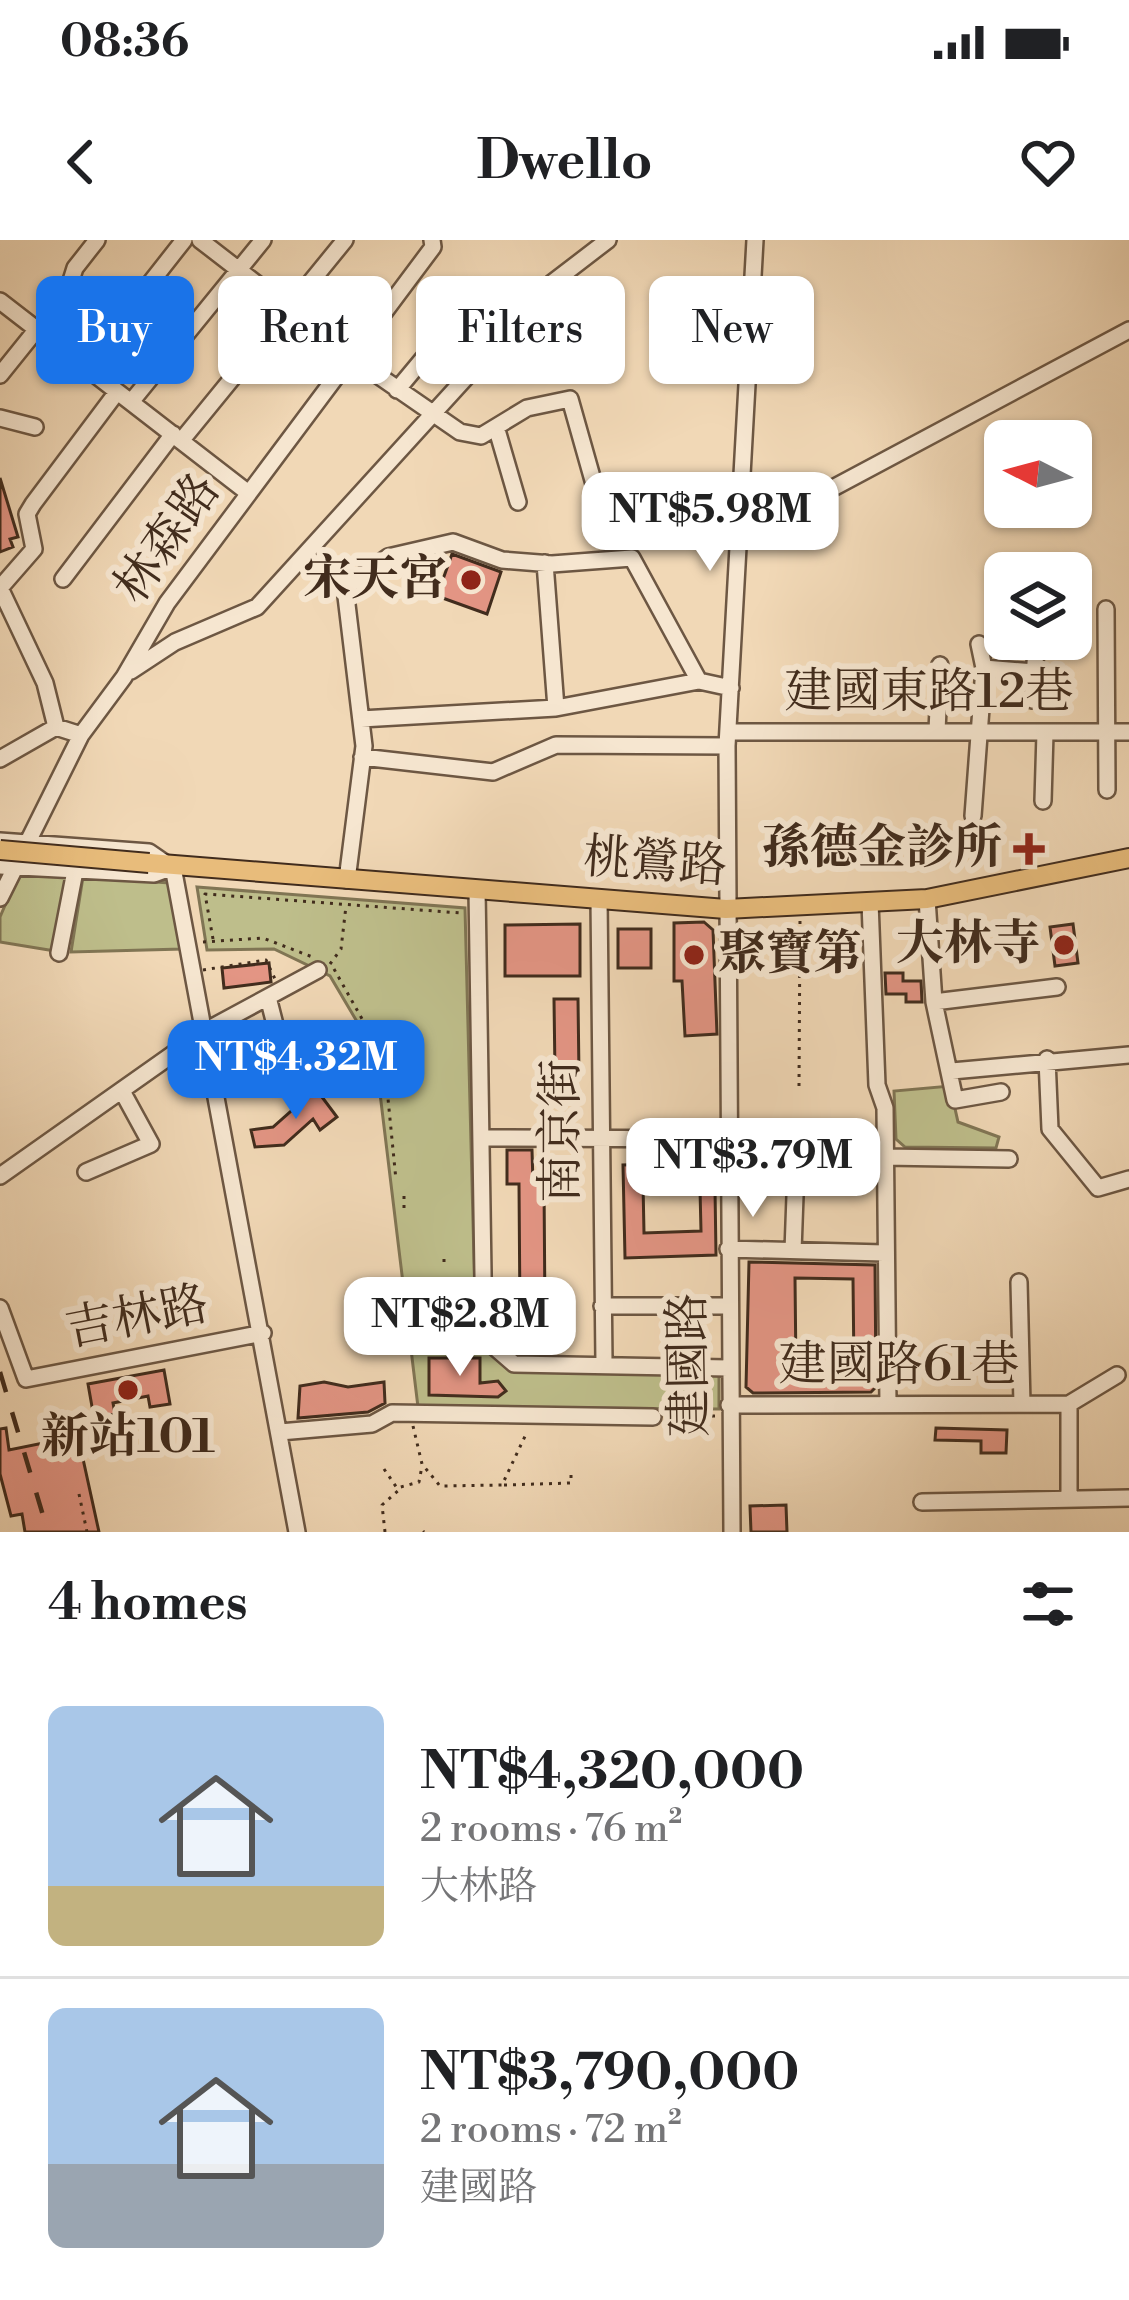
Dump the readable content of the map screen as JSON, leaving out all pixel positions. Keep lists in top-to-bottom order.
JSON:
{
  "streets": {
    "main road": ["桃鶯路"],
    "street": [
      "林森路",
      "建國東路12巷",
      "南京街",
      "吉林路",
      "建國路",
      "建國路61巷"
    ]
  },
  "crossings": [
    ["林森路", "桃鶯路"],
    ["建國東路12巷", "建國路"],
    ["桃鶯路", "南京街"],
    ["桃鶯路", "建國路"],
    ["建國路", "建國路61巷"]
  ],
  "places": {
    "other": [
      "宋天宮",
      "大林寺",
      "聚寶第",
      "新站101"
    ],
    "health": ["孫德金診所"]
  },
  "north": "left",
  "page": {
    "status": "08:36",
    "header": "Dwello",
    "chip": [
      "Buy",
      "Rent",
      "Filters",
      "New"
    ],
    "price": [
      "NT$5.98M",
      "NT$4.32M",
      "NT$3.79M",
      "NT$2.8M"
    ],
    "heading": "4 homes",
    "list": [
      {
        "name": "NT$4,320,000",
        "note": "2 rooms · 76 m² · 大林路"
      },
      {
        "name": "NT$3,790,000",
        "note": "2 rooms · 72 m² · 建國路"
      }
    ]
  }
}
